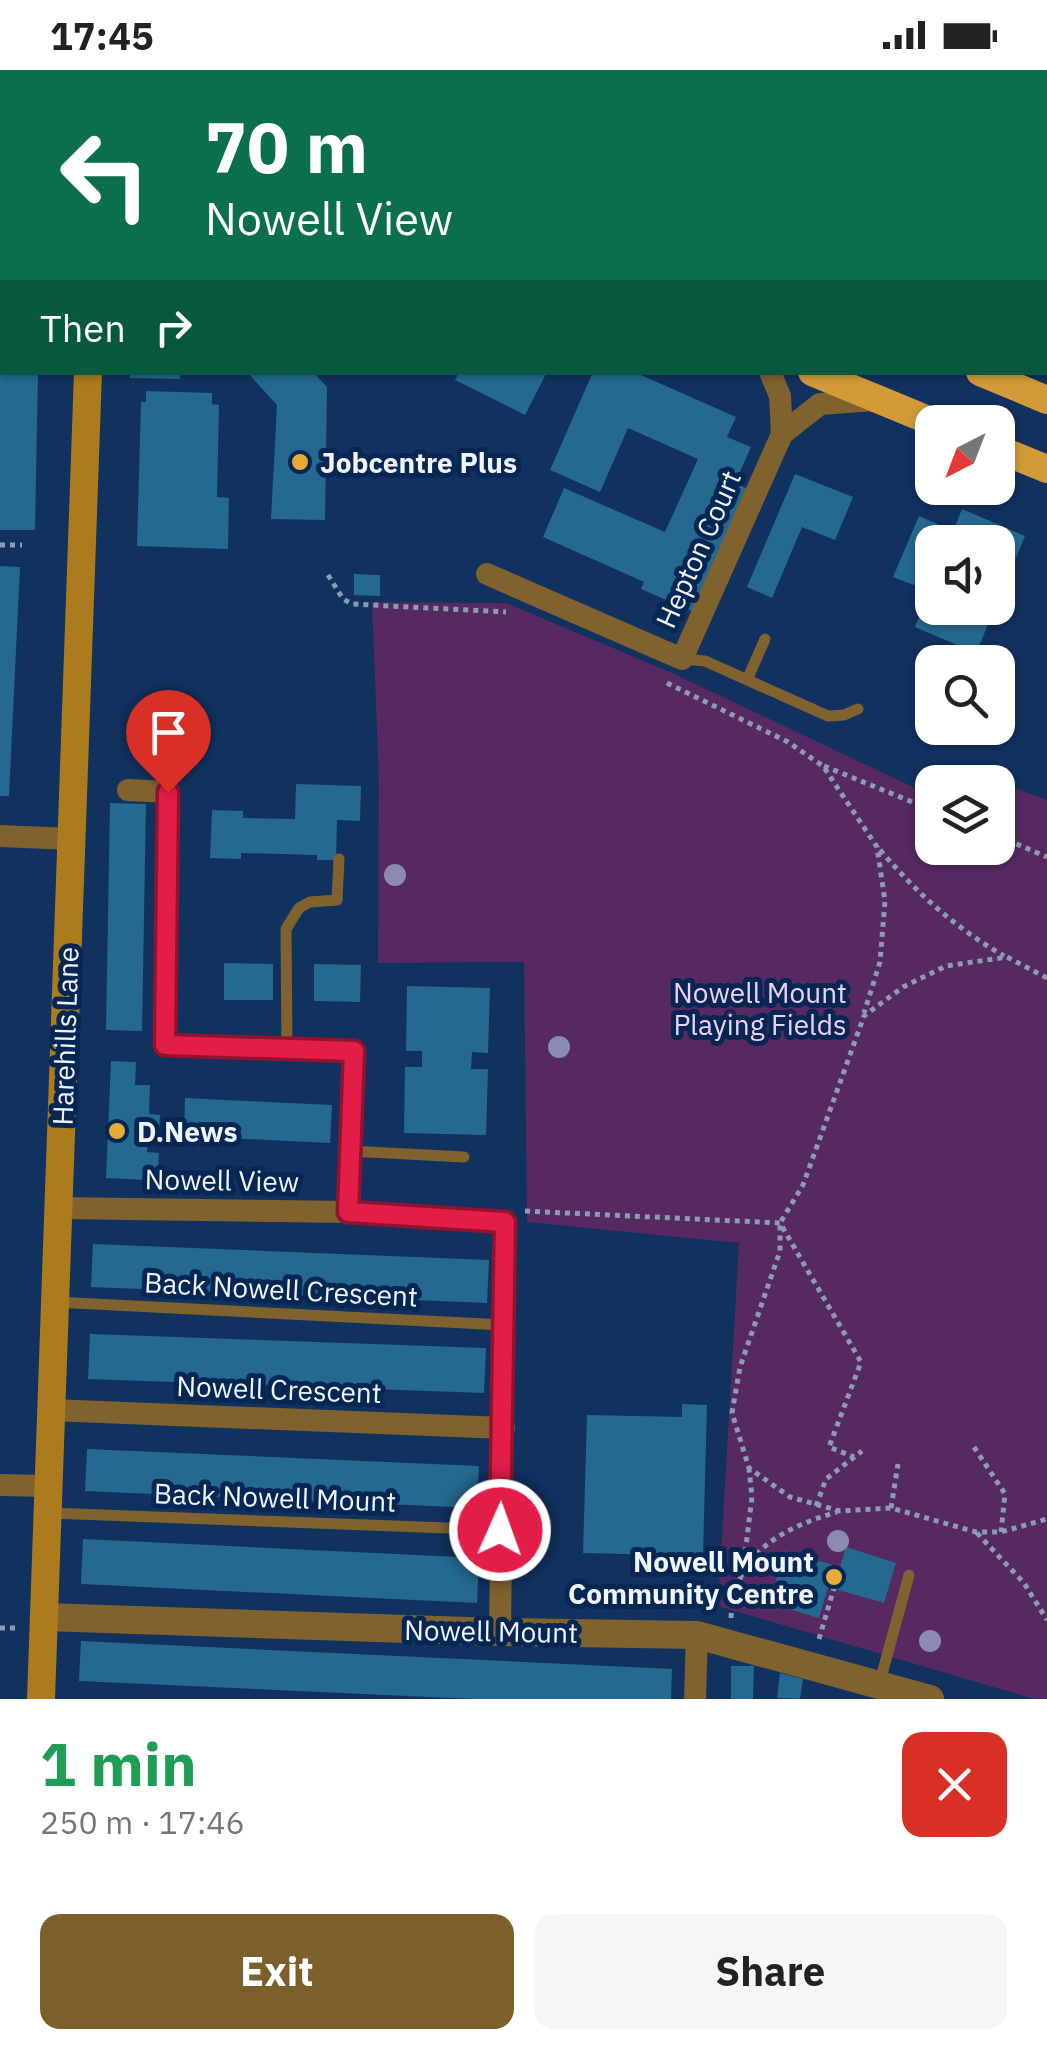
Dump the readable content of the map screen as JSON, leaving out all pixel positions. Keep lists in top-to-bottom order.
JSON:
{
  "streets": {
    "main road": ["Harehills Lane"],
    "street": [
      "Hepton Court",
      "Nowell View",
      "Nowell Crescent",
      "Nowell Mount"
    ],
    "lane": ["Back Nowell Crescent", "Back Nowell Mount"]
  },
  "crossings": [
    ["Harehills Lane", "Nowell View"],
    ["Harehills Lane", "Back Nowell Crescent"],
    ["Harehills Lane", "Nowell Crescent"],
    ["Harehills Lane", "Back Nowell Mount"],
    ["Harehills Lane", "Nowell Mount"]
  ],
  "parks": ["Nowell Mount Playing Fields"],
  "places": ["Jobcentre Plus", "D.News", "Nowell Mount Community Centre"],
  "north": "bottom left",
  "page": {
    "status": "17:45",
    "turn": ["70 m", "Nowell View"],
    "then": "Then",
    "heading": ["1 min", "250 m · 17:46"],
    "buttons": ["Exit", "Share"]
  }
}
